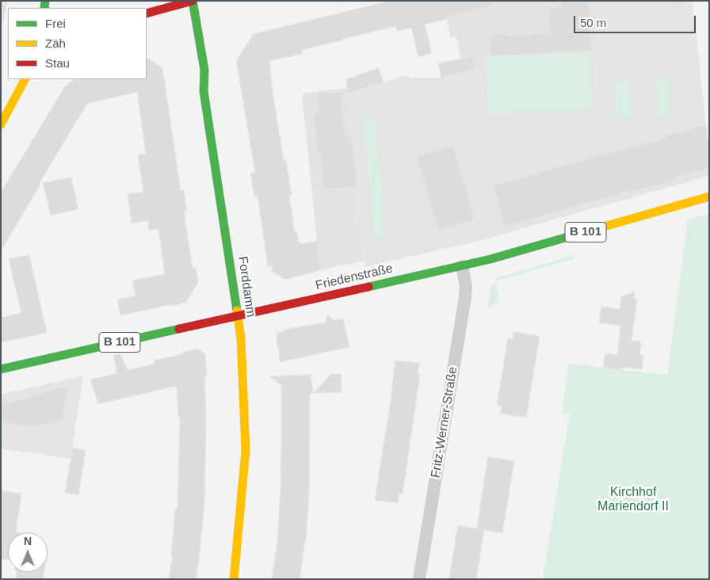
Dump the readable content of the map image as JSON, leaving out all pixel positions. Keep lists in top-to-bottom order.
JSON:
{
  "streets": {
    "main road": ["B 101", "Friedenstraße", "Forddamm"],
    "street": ["Fritz-Werner-Straße"]
  },
  "crossings": [
    ["Friedenstraße", "Forddamm"],
    ["Friedenstraße", "Fritz-Werner-Straße"]
  ],
  "parks": ["Kirchhof Mariendorf II"],
  "legend": ["Frei", "Zäh", "Stau"],
  "scale_bar": "50 m",
  "north": "top"
}
